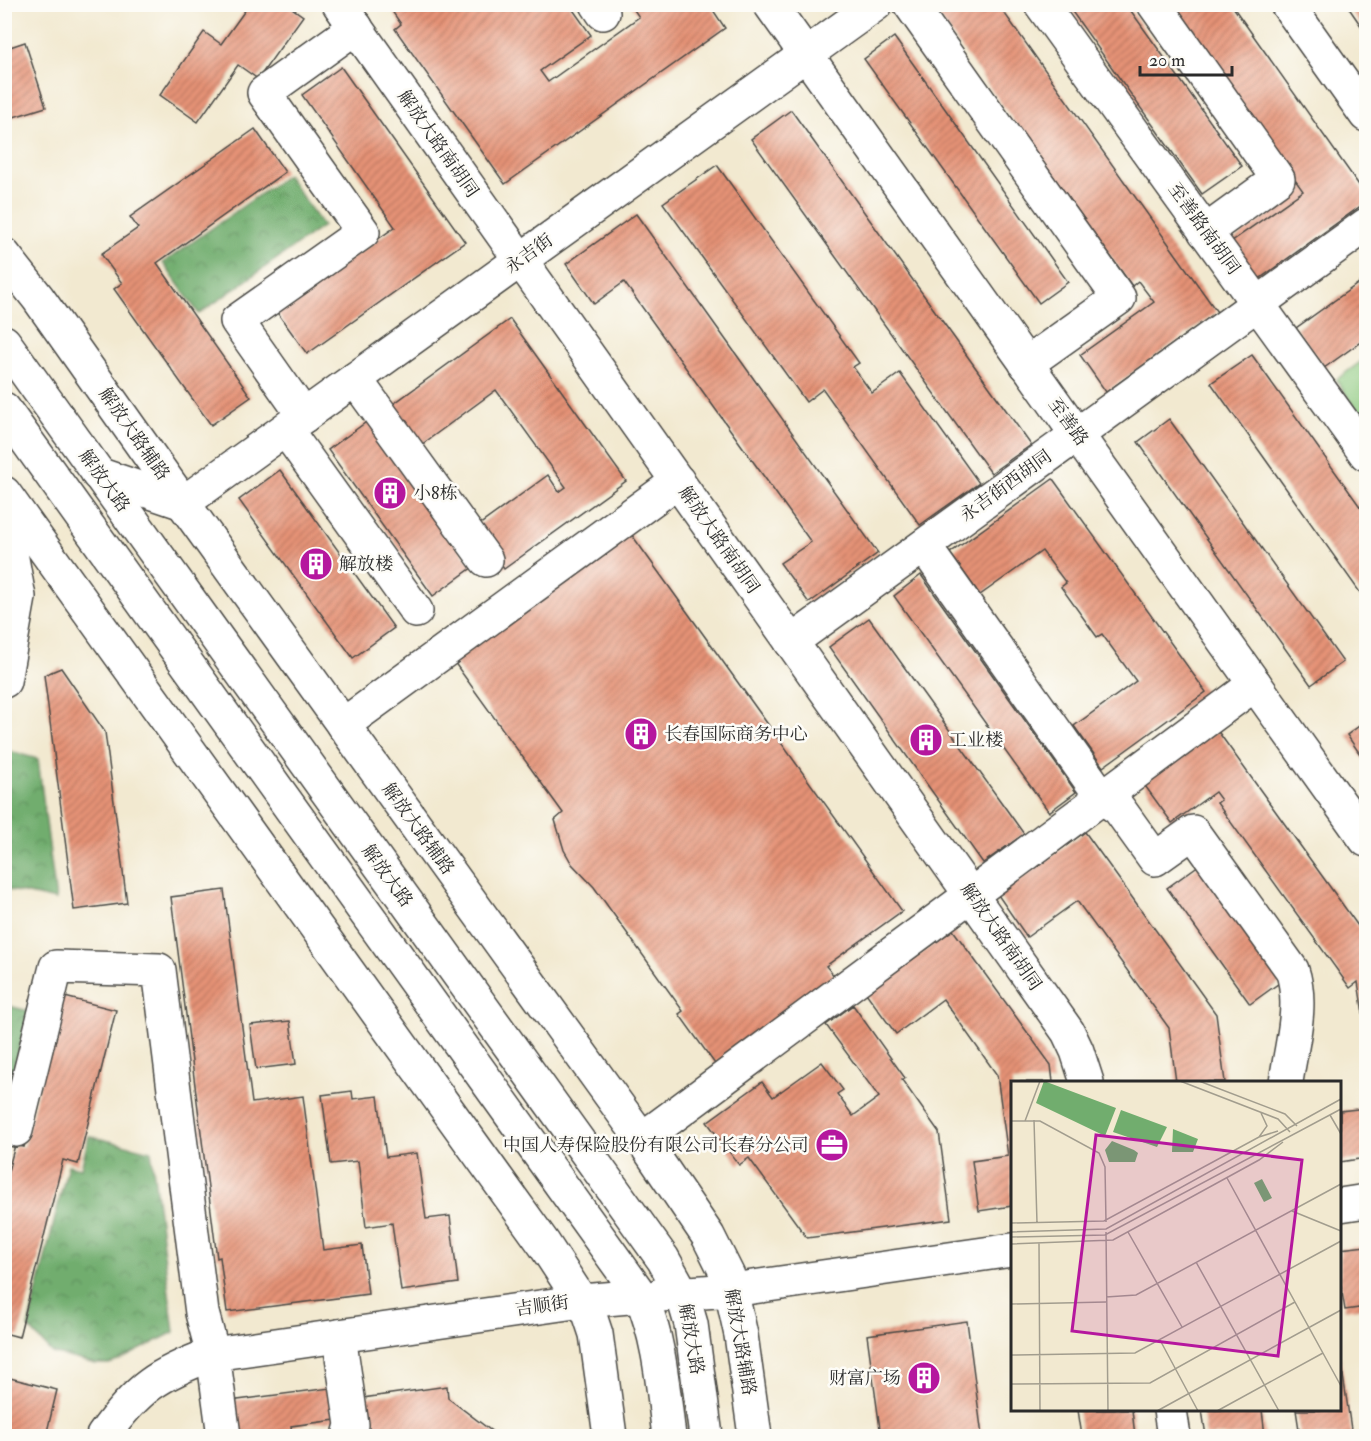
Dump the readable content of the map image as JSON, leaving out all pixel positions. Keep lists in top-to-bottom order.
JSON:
{
  "streets": {
    "street": [
      "解放大路南胡同",
      "至善路南胡同",
      "永吉街",
      "至善路",
      "解放大路辅路",
      "解放大路",
      "永吉街西胡同",
      "吉顺街"
    ]
  },
  "crossings": [
    ["解放大路南胡同", "永吉街"],
    ["解放大路南胡同", "永吉街西胡同"],
    ["至善路南胡同", "永吉街西胡同"],
    ["永吉街", "至善路"],
    ["永吉街", "解放大路辅路"],
    ["至善路", "永吉街西胡同"],
    ["解放大路辅路", "吉顺街"],
    ["解放大路", "吉顺街"]
  ],
  "places": {
    "building": [
      "小8栋",
      "解放楼",
      "长春国际商务中心",
      "工业楼",
      "财富广场"
    ],
    "office": ["中国人寿保险股份有限公司长春分公司"]
  },
  "scale_bar": "20 m"
}
